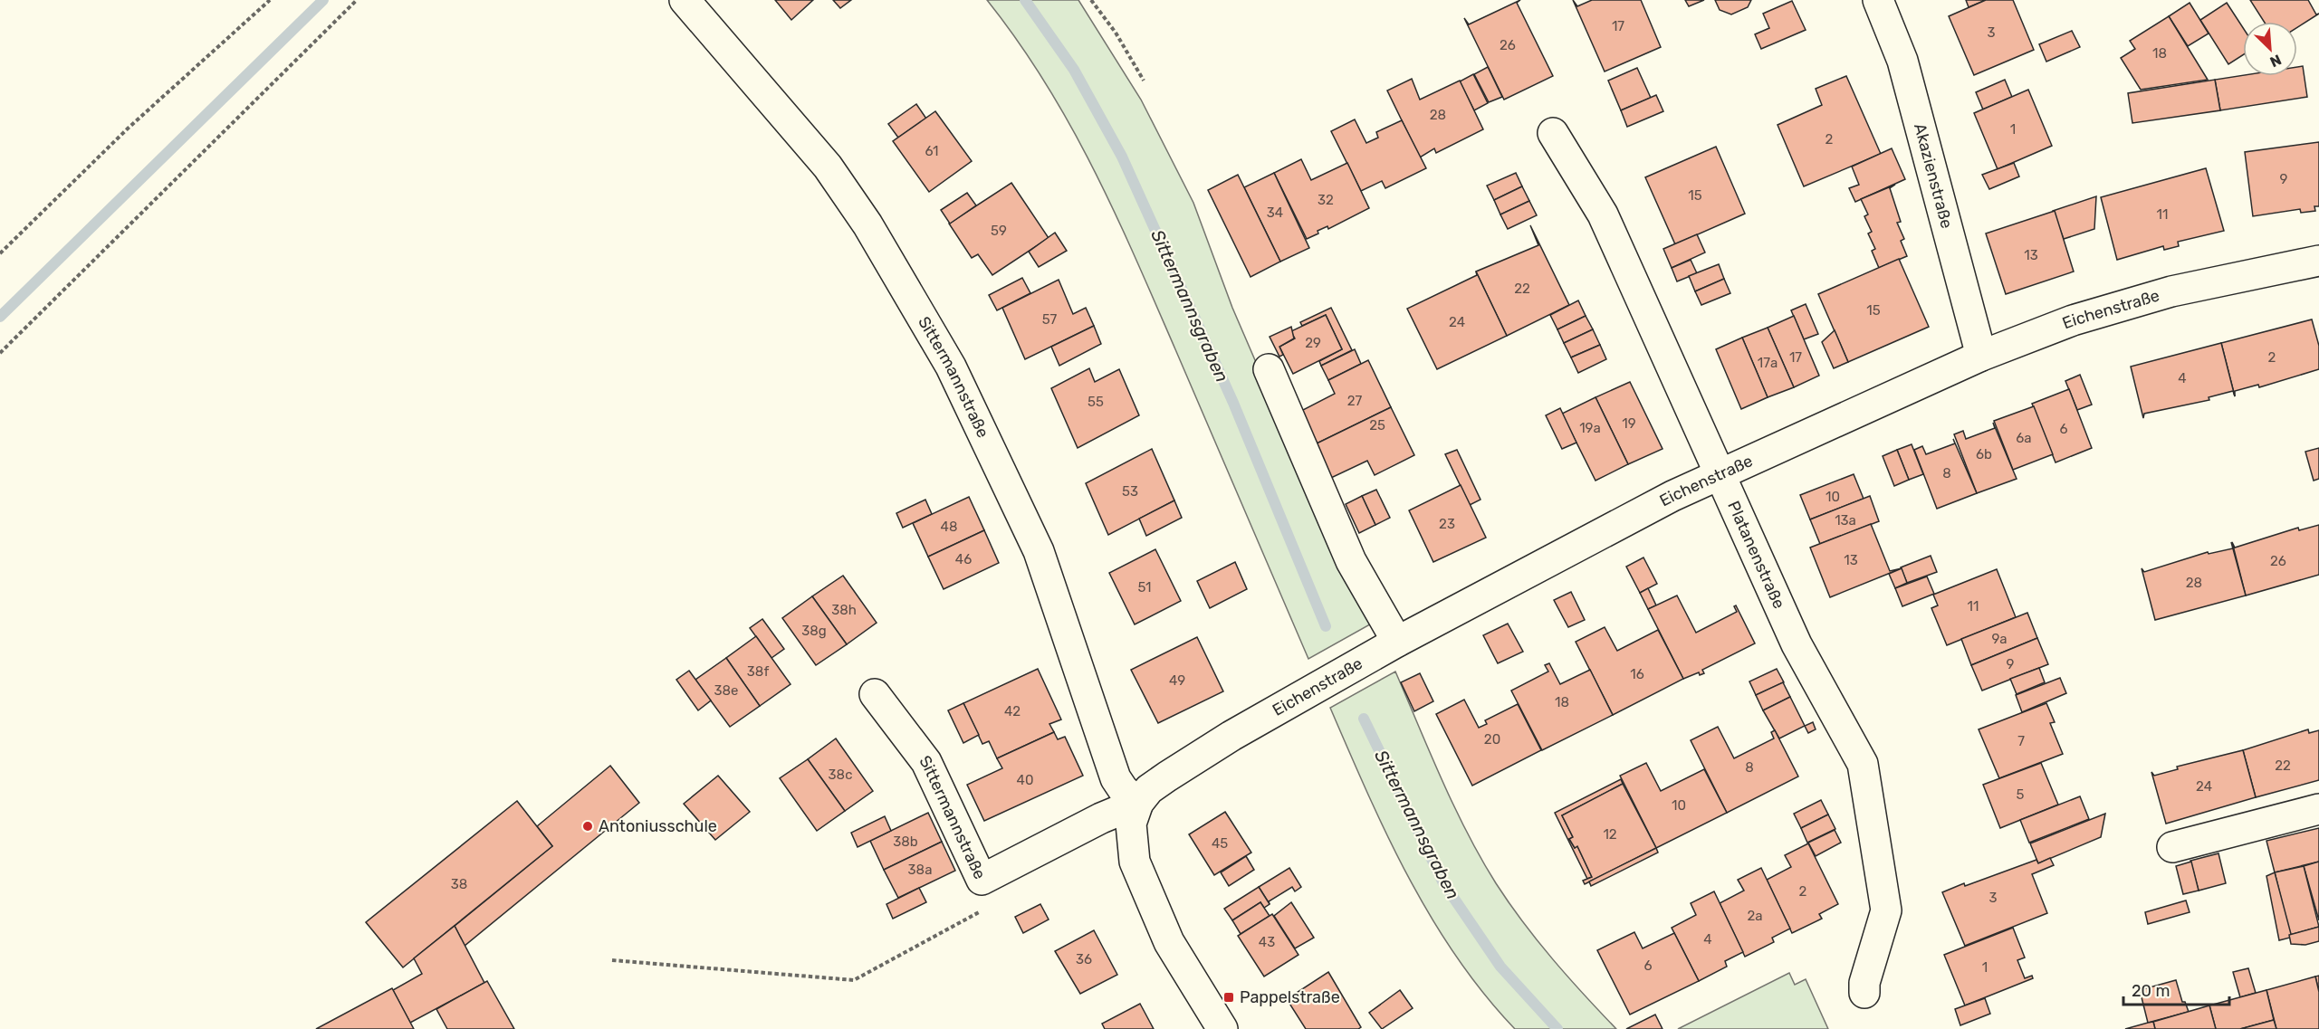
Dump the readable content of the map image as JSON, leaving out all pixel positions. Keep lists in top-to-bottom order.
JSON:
{
  "streets": {
    "street": [
      "Akazienstraße",
      "Eichenstraße",
      "Sittermannstraße",
      "Platanenstraße"
    ]
  },
  "crossings": [
    ["Akazienstraße", "Eichenstraße"],
    ["Eichenstraße", "Sittermannstraße"],
    ["Eichenstraße", "Platanenstraße"]
  ],
  "water": ["Sittermannsgraben"],
  "places": {
    "other": ["Antoniusschule"],
    "transit": ["Pappelstraße"]
  },
  "house_numbers": [
    "17",
    "3",
    "26",
    "18",
    "28",
    "1",
    "2",
    "61",
    "9",
    "15",
    "32",
    "34",
    "11",
    "59",
    "13",
    "22",
    "15",
    "57",
    "24",
    "29",
    "17",
    "2",
    "17a",
    "4",
    "27",
    "55",
    "19",
    "25",
    "19a",
    "6",
    "6a",
    "6b",
    "8",
    "53",
    "10",
    "13a",
    "23",
    "48",
    "46",
    "13",
    "26",
    "28",
    "51",
    "11",
    "38h",
    "38g",
    "9a",
    "9",
    "38f",
    "16",
    "49",
    "38e",
    "18",
    "42",
    "20",
    "7",
    "22",
    "8",
    "38c",
    "40",
    "24",
    "5",
    "10",
    "12",
    "38b",
    "45",
    "38a",
    "38",
    "2",
    "3",
    "2a",
    "4",
    "43",
    "36",
    "6",
    "1"
  ],
  "scale_bar": "20 m",
  "north": "bottom right"
}
